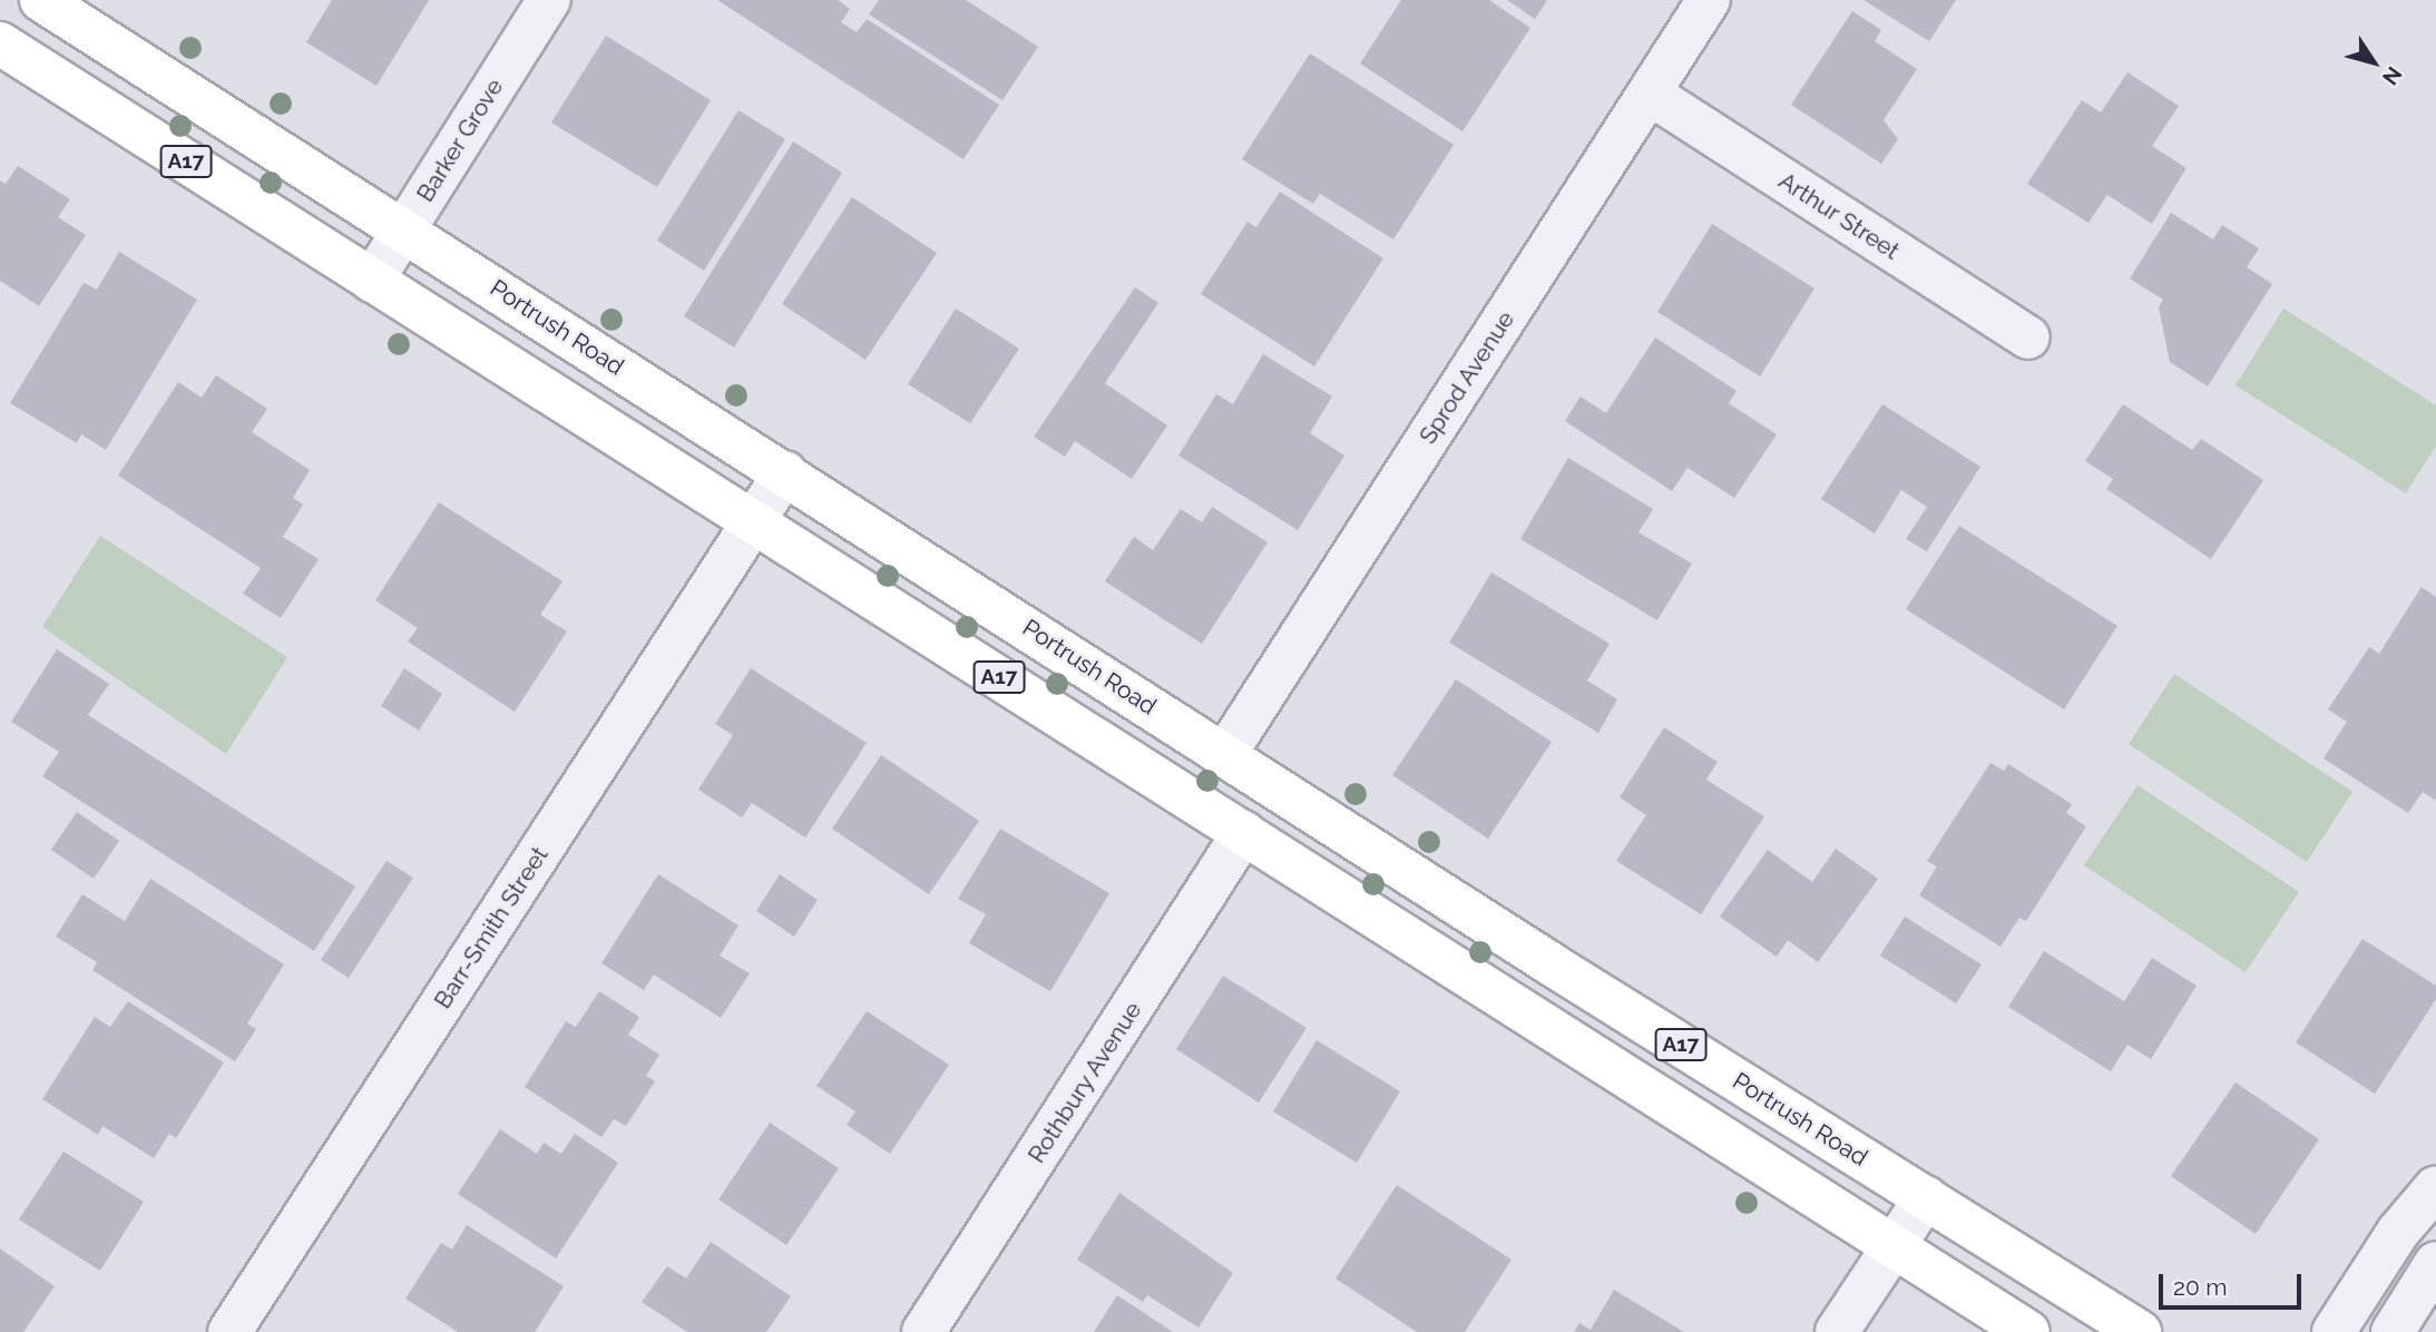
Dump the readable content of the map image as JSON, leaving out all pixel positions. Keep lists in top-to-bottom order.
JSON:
{
  "streets": {
    "highway": ["A17", "Portrush Road"],
    "street": [
      "Barker Grove",
      "Arthur Street",
      "Sprod Avenue",
      "Barr-Smith Street",
      "Rothbury Avenue"
    ]
  },
  "crossings": [
    ["Barker Grove", "A17"],
    ["Barker Grove", "Portrush Road"],
    ["A17", "Barr-Smith Street"],
    ["A17", "Rothbury Avenue"],
    ["Arthur Street", "Sprod Avenue"],
    ["Portrush Road", "Sprod Avenue"],
    ["Portrush Road", "Barr-Smith Street"]
  ],
  "scale_bar": "20 m",
  "north": "bottom right"
}
